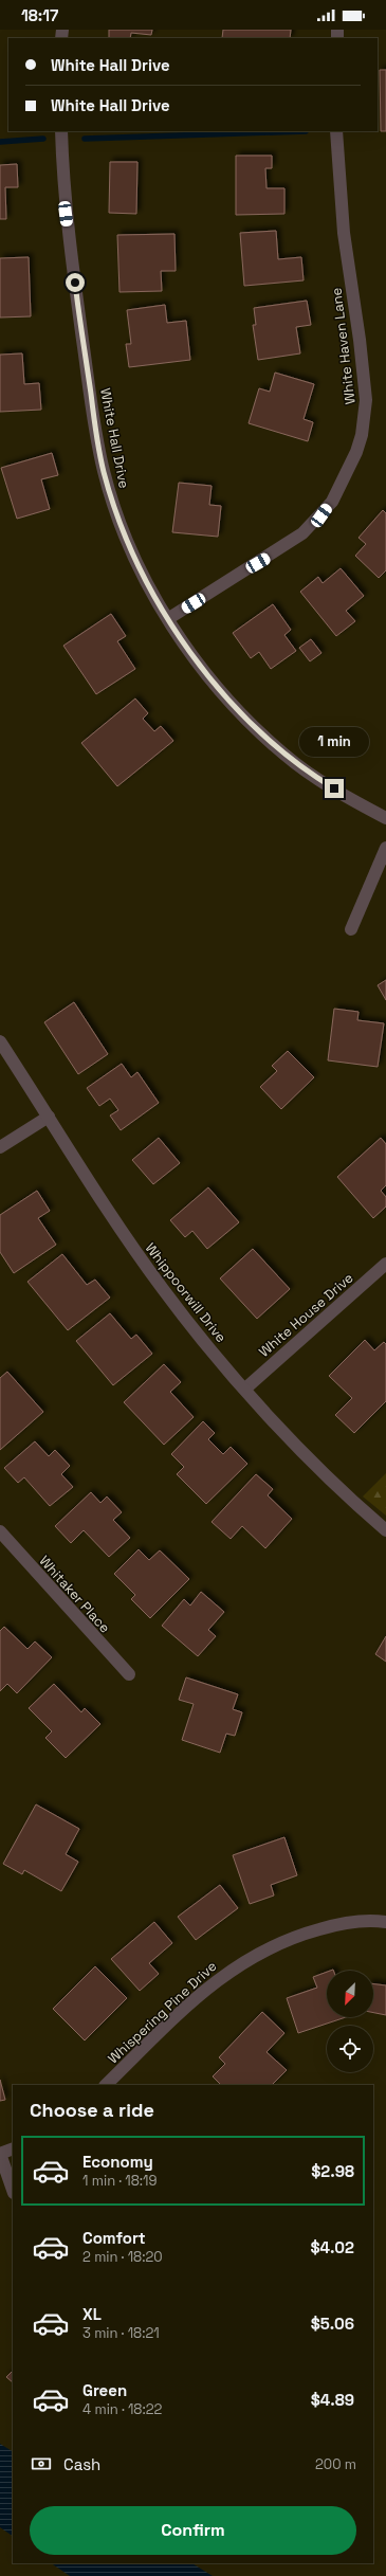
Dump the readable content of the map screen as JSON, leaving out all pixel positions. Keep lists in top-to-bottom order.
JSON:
{
  "streets": {
    "street": [
      "White Haven Lane",
      "White Hall Drive",
      "Whippoorwill Drive",
      "White House Drive",
      "Whitaker Place",
      "Whispering Pine Drive"
    ]
  },
  "crossings": [
    ["White Haven Lane", "White Hall Drive"],
    ["Whippoorwill Drive", "White House Drive"]
  ],
  "north": "bottom left",
  "page": {
    "status": "18:17",
    "banner": ["White Hall Drive", "White Hall Drive"],
    "bubble": "1 min",
    "heading": "Choose a ride",
    "list": [
      {
        "name": "Economy",
        "note": "1 min · 18:19",
        "value": "$2.98"
      },
      {
        "name": "Comfort",
        "note": "2 min · 18:20",
        "value": "$4.02"
      },
      {
        "name": "XL",
        "note": "3 min · 18:21",
        "value": "$5.06"
      },
      {
        "name": "Green",
        "note": "4 min · 18:22",
        "value": "$4.89"
      }
    ],
    "pay": ["Cash", "200 m"],
    "buttons": "Confirm"
  }
}
